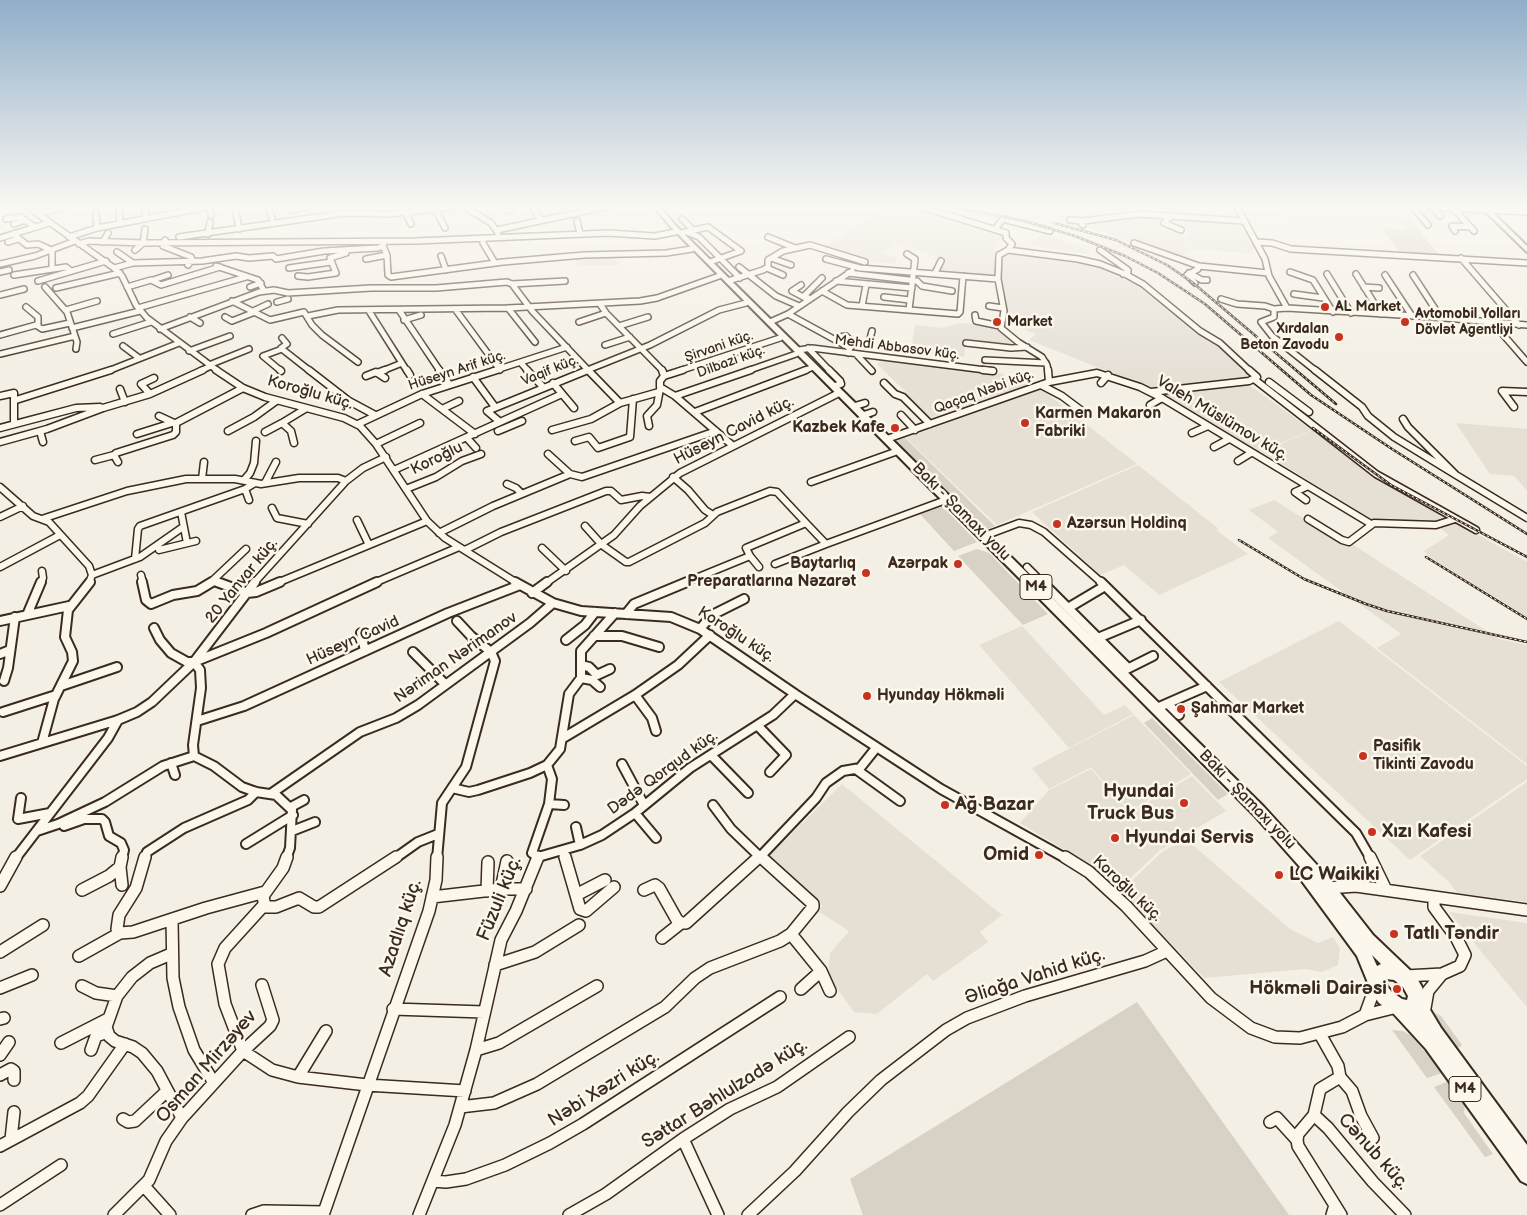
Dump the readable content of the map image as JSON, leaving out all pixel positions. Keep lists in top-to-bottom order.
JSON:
{
  "streets": {
    "highway": ["Bakı - Şamaxı yolu", "M4"],
    "street": [
      "Şirvani küç.",
      "Mehdi Abbasov küç.",
      "Dilbazi küç.",
      "Hüseyn Arif küç.",
      "Vaqif küç.",
      "Qaçaq Nəbi küç.",
      "Koroğlu küç.",
      "Valeh Müslümov küç.",
      "Hüseyn Cavid küç.",
      "Koroğlu",
      "20 Yanvar küç.",
      "Hüseyn Cavid",
      "Nəriman Nərimanov",
      "Dədə Qorqud küç.",
      "Füzuli küç.",
      "Azadlıq küç.",
      "Əliağa Vahid küç.",
      "Osman Mirzəyev",
      "Nəbi Xəzri küç.",
      "Səttar Bəhlulzadə küç.",
      "Cənub küç."
    ]
  },
  "crossings": [
    ["Şirvani küç.", "Bakı - Şamaxı yolu"],
    ["Mehdi Abbasov küç.", "Dilbazi küç."],
    ["Mehdi Abbasov küç.", "Bakı - Şamaxı yolu"],
    ["Dilbazi küç.", "Bakı - Şamaxı yolu"],
    ["Hüseyn Arif küç.", "Koroğlu küç."],
    ["Vaqif küç.", "Bakı - Şamaxı yolu"],
    ["Qaçaq Nəbi küç.", "Valeh Müslümov küç."],
    ["Qaçaq Nəbi küç.", "Bakı - Şamaxı yolu"],
    ["Koroğlu küç.", "Hüseyn Cavid küç."],
    ["Koroğlu küç.", "Koroğlu"],
    ["Koroğlu küç.", "Bakı - Şamaxı yolu"],
    ["Koroğlu küç.", "20 Yanvar küç."],
    ["Koroğlu küç.", "M4"],
    ["Koroğlu küç.", "Hüseyn Cavid"],
    ["Koroğlu küç.", "Nəriman Nərimanov"],
    ["Koroğlu küç.", "Dədə Qorqud küç."],
    ["Koroğlu küç.", "Əliağa Vahid küç."],
    ["Hüseyn Cavid küç.", "Bakı - Şamaxı yolu"],
    ["Bakı - Şamaxı yolu", "M4"],
    ["Nəriman Nərimanov", "Azadlıq küç."],
    ["Dədə Qorqud küç.", "Füzuli küç."],
    ["Füzuli küç.", "Nəbi Xəzri küç."]
  ],
  "places": [
    "AL Market",
    "Market",
    "Avtomobil Yolları Dövlət Agentliyi",
    "Xırdalan Beton Zavodu",
    "Karmen Makaron Fabriki",
    "Kazbek Kafe",
    "Azərsun Holdinq",
    "Azərpak",
    "Baytarlıq Preparatlarına Nəzarət",
    "Hyunday Hökməli",
    "Şahmar Market",
    "Pasifik Tikinti Zavodu",
    "Hyundai Truck Bus",
    "Ağ Bazar",
    "Xızı Kafesi",
    "Hyundai Servis",
    "Omid",
    "LC Waikiki",
    "Tatlı Təndir",
    "Hökməli Dairəsi"
  ]
}
